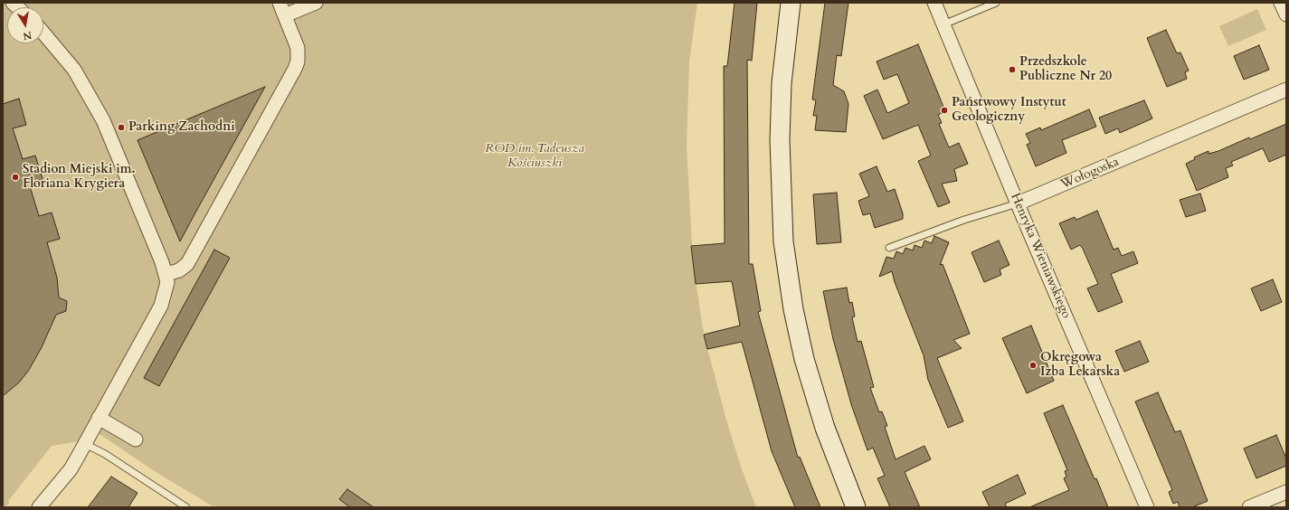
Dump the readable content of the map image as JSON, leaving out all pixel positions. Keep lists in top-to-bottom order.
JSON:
{
  "streets": {
    "street": ["Wołogoska", "Henryka Wieniawskiego"]
  },
  "crossings": [
    ["Wołogoska", "Henryka Wieniawskiego"]
  ],
  "parks": ["ROD im. Tadeusza Kościuszki"],
  "places": [
    "Przedszkole Publiczne Nr 20",
    "Państwowy Instytut Geologiczny",
    "Parking Zachodni",
    "Stadion Miejski im. Floriana Krygiera",
    "Okręgowa Izba Lekarska"
  ],
  "north": "bottom"
}
